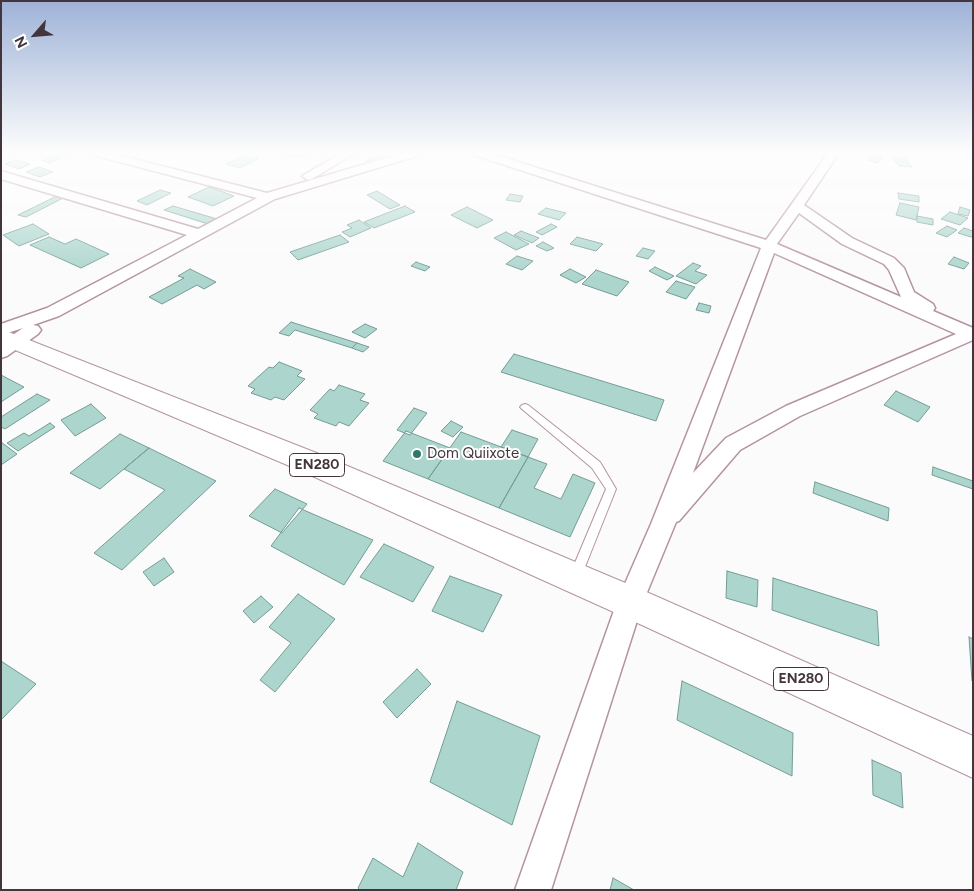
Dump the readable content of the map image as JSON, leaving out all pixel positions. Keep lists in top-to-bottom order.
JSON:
{
  "streets": {
    "main road": ["EN280"]
  },
  "places": ["Dom Quiixote"],
  "north": "bottom left"
}
